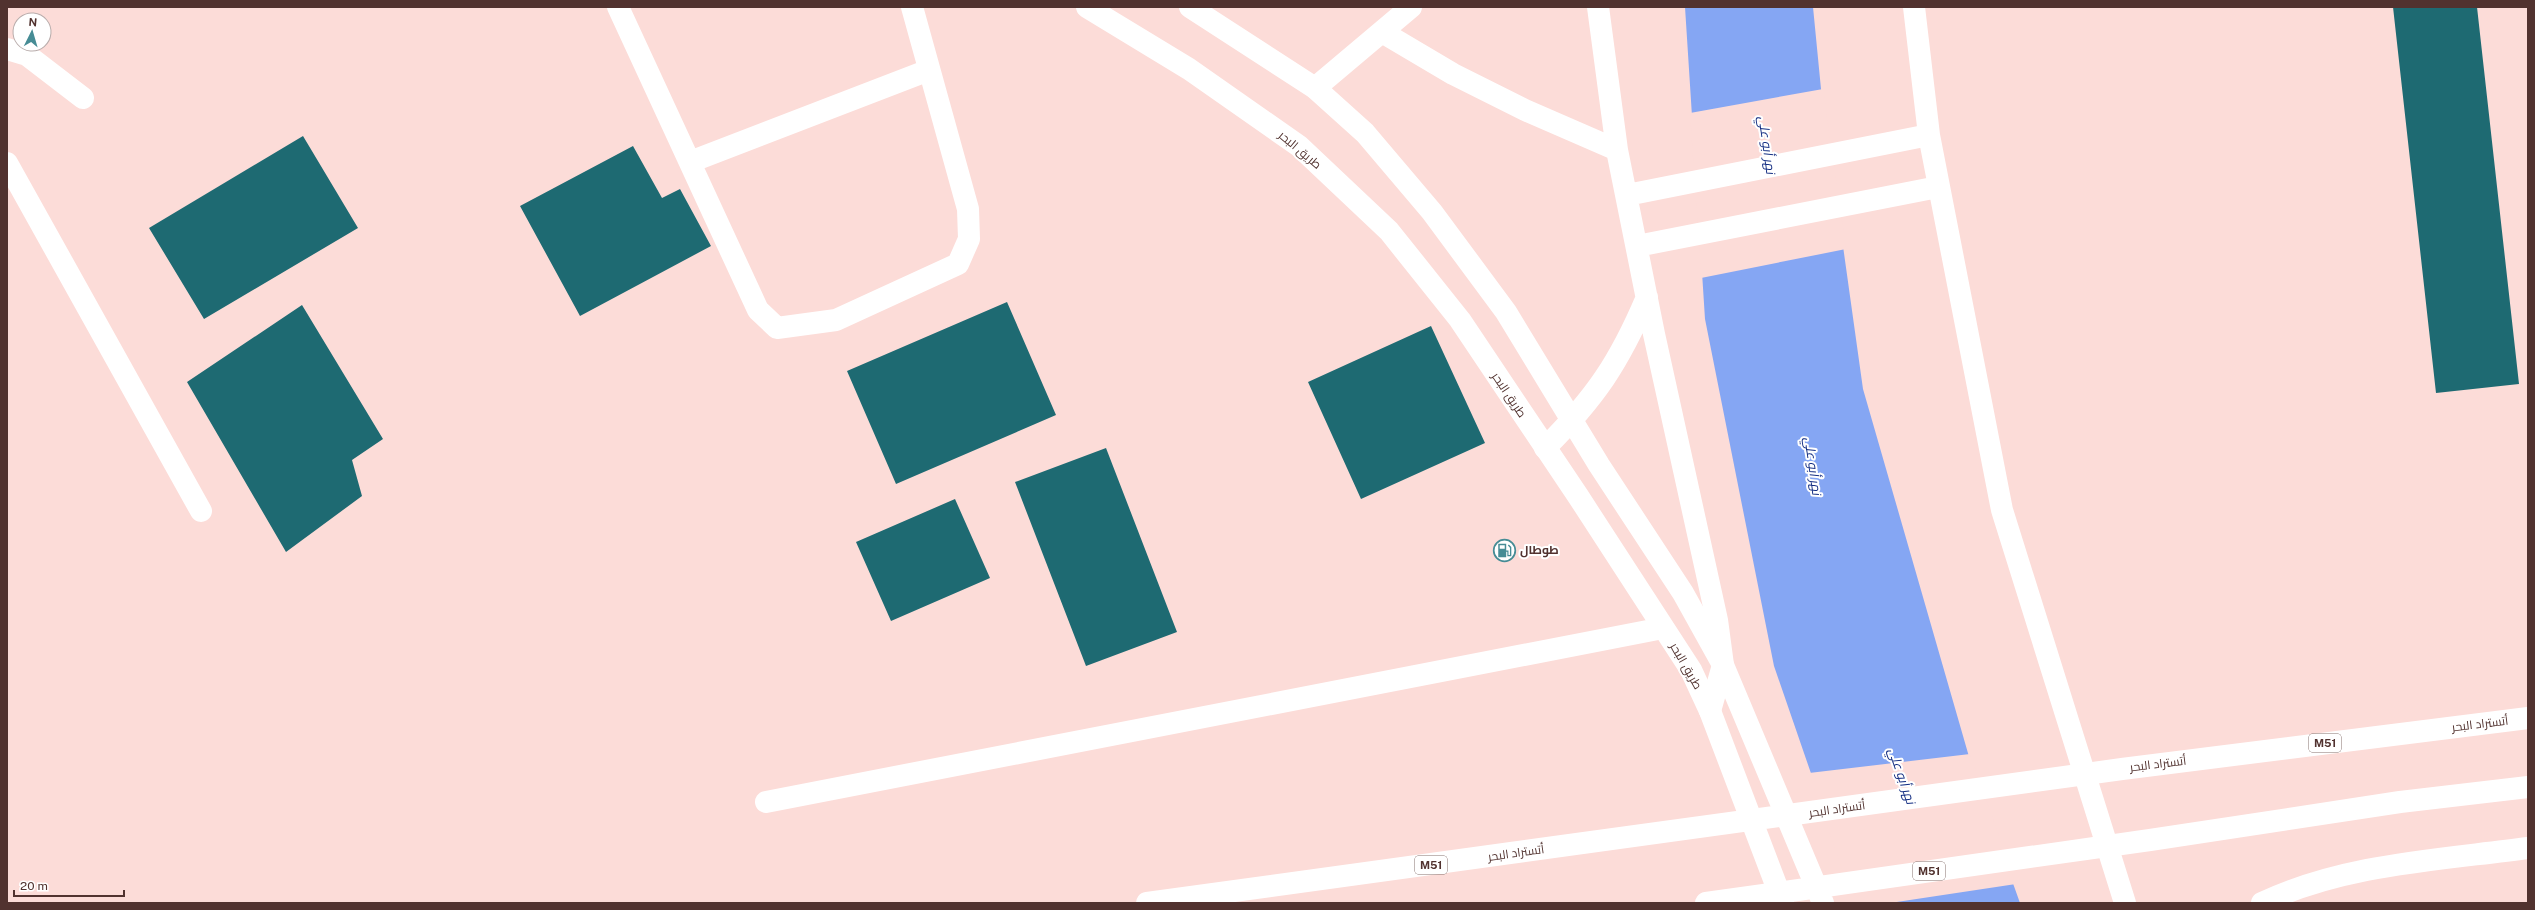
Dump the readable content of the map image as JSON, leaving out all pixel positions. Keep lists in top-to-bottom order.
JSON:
{
  "streets": {
    "main road": ["طريق البحر", "أتستراد البحر", "M51"]
  },
  "water": ["نهر أبو علي"],
  "places": {
    "fuel station": ["طوطال"]
  },
  "scale_bar": "20 m",
  "north": "top"
}
